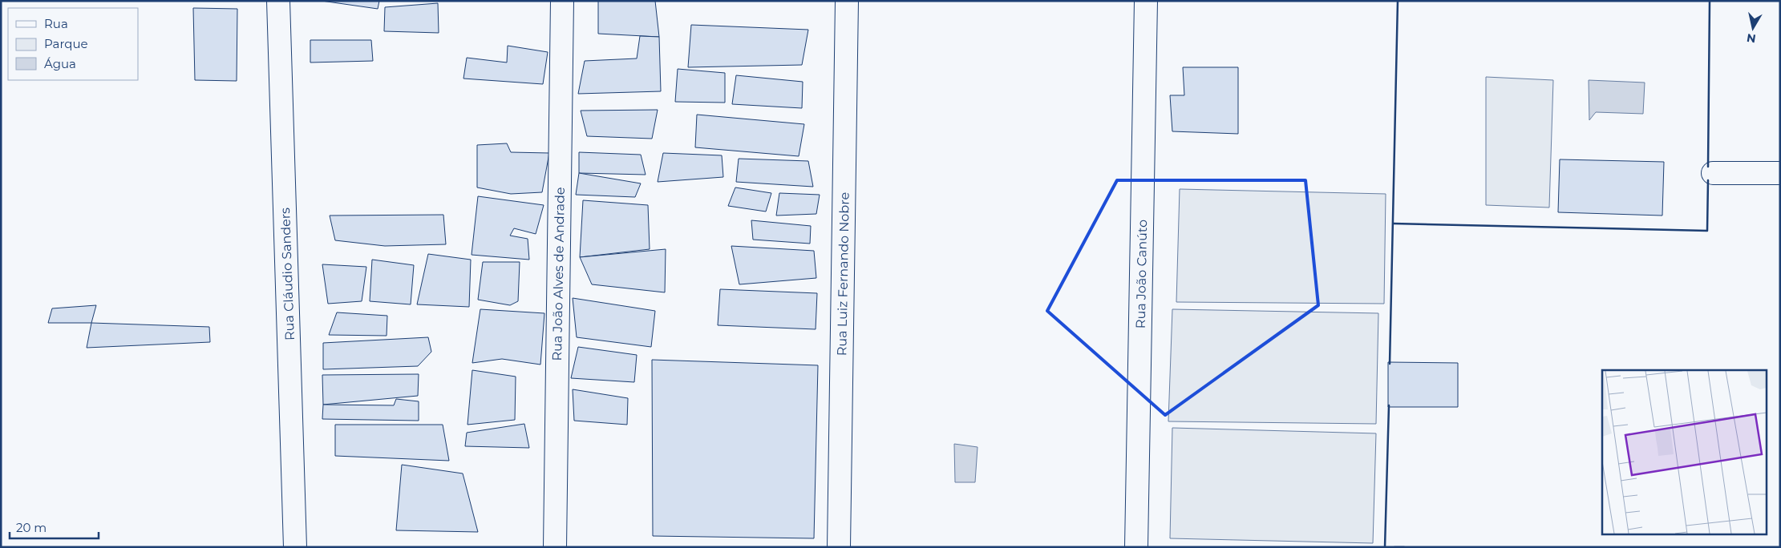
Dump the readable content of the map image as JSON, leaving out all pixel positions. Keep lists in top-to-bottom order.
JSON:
{
  "streets": {
    "street": [
      "Rua Cláudio Sanders",
      "Rua João Alves de Andrade",
      "Rua Luiz Fernando Nobre",
      "Rua João Canúto"
    ]
  },
  "legend": ["Rua", "Parque", "Água"],
  "scale_bar": "20 m",
  "north": "bottom"
}
